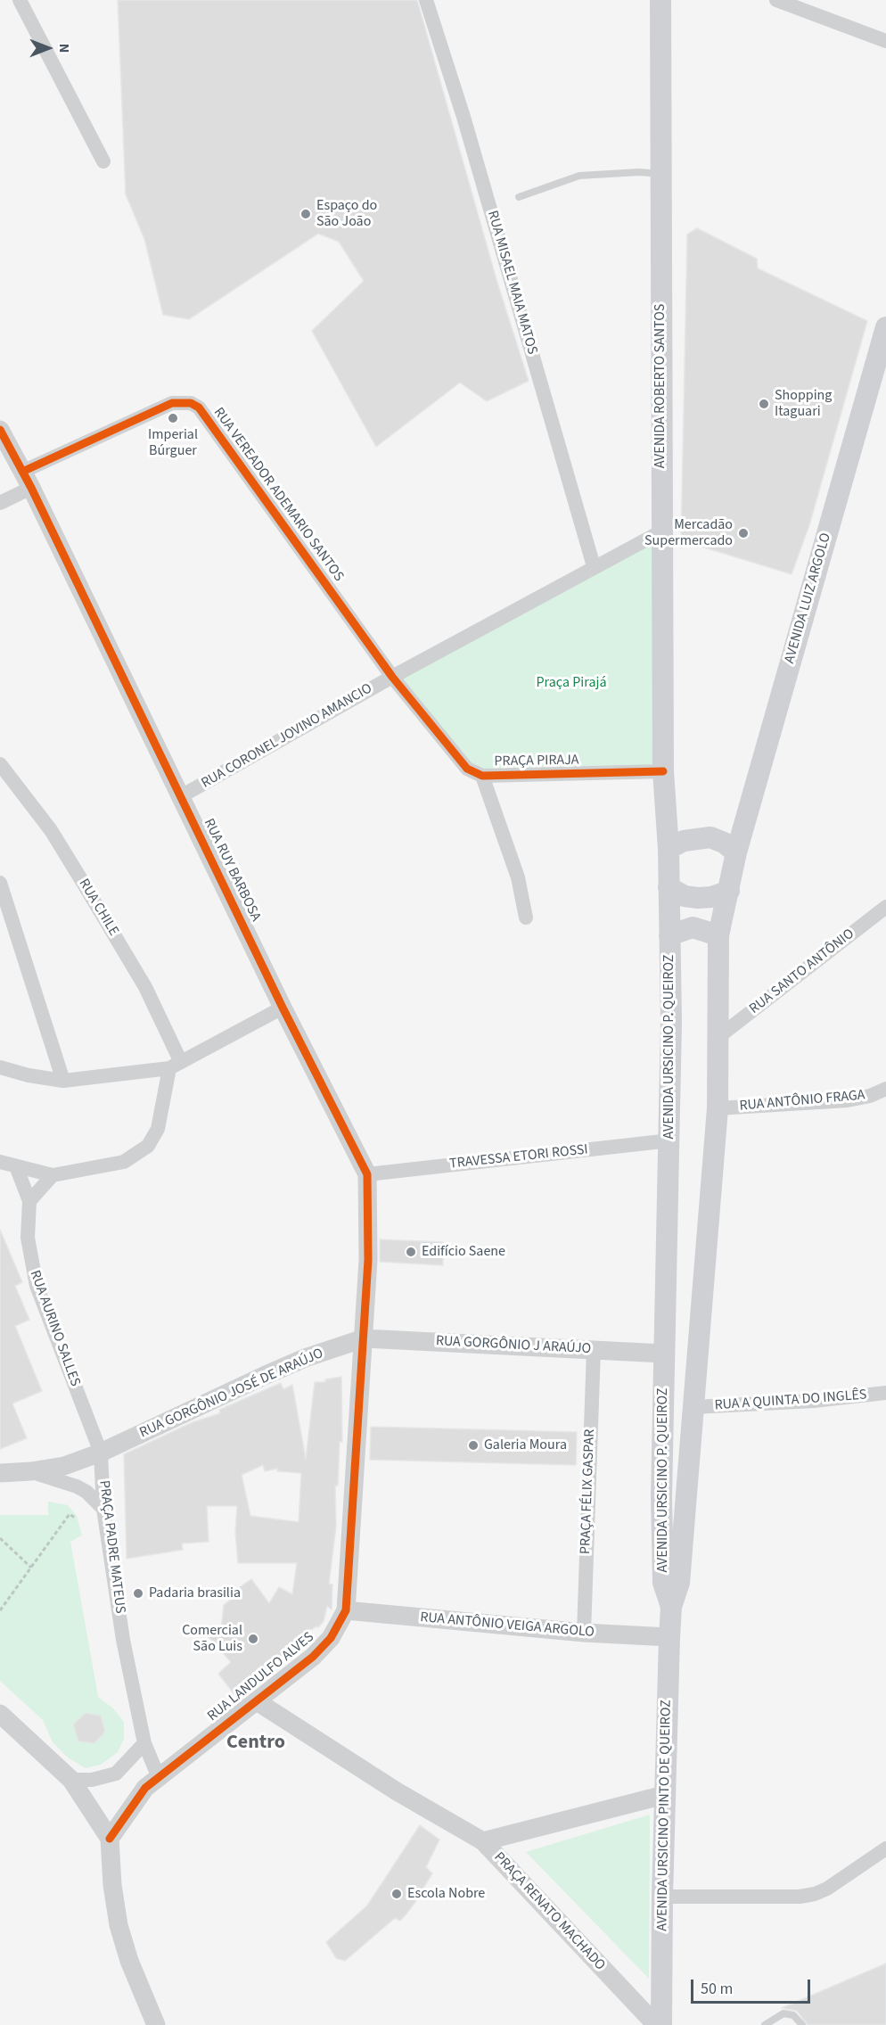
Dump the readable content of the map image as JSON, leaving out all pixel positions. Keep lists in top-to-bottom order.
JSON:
{
  "streets": {
    "main road": [
      "AVENIDA ROBERTO SANTOS",
      "AVENIDA LUIZ ARGOLO",
      "AVENIDA URSICINO P. QUEIROZ",
      "AVENIDA URSICINO PINTO DE QUEIROZ"
    ],
    "street": [
      "RUA MISAEL MAIA MATOS",
      "RUA VEREADOR ADEMARIO SANTOS",
      "RUA CORONEL JOVINO AMANCIO",
      "PRAÇA PIRAJA",
      "RUA RUY BARBOSA",
      "RUA CHILE",
      "RUA SANTO ANTÔNIO",
      "RUA ANTÔNIO FRAGA",
      "TRAVESSA ETORI ROSSI",
      "RUA AURINO SALLES",
      "RUA GORGÔNIO J ARAÚJO",
      "RUA GORGÔNIO JOSÉ DE ARAÚJO",
      "RUA A QUINTA DO INGLÊS",
      "PRAÇA FÉLIX GASPAR",
      "PRAÇA PADRE MATEUS",
      "RUA ANTÔNIO VEIGA ARGOLO",
      "RUA LANDULFO ALVES",
      "PRAÇA RENATO MACHADO"
    ]
  },
  "crossings": [
    ["AVENIDA ROBERTO SANTOS", "PRAÇA PIRAJA"],
    ["AVENIDA ROBERTO SANTOS", "AVENIDA URSICINO P. QUEIROZ"],
    ["RUA VEREADOR ADEMARIO SANTOS", "RUA CORONEL JOVINO AMANCIO"],
    ["RUA VEREADOR ADEMARIO SANTOS", "PRAÇA PIRAJA"],
    ["RUA VEREADOR ADEMARIO SANTOS", "RUA RUY BARBOSA"],
    ["AVENIDA LUIZ ARGOLO", "AVENIDA URSICINO P. QUEIROZ"],
    ["RUA CORONEL JOVINO AMANCIO", "PRAÇA PIRAJA"],
    ["RUA CORONEL JOVINO AMANCIO", "RUA RUY BARBOSA"],
    ["PRAÇA PIRAJA", "AVENIDA URSICINO P. QUEIROZ"],
    ["RUA RUY BARBOSA", "TRAVESSA ETORI ROSSI"],
    ["RUA RUY BARBOSA", "RUA GORGÔNIO J ARAÚJO"],
    ["RUA RUY BARBOSA", "RUA GORGÔNIO JOSÉ DE ARAÚJO"],
    ["RUA RUY BARBOSA", "RUA LANDULFO ALVES"],
    ["RUA SANTO ANTÔNIO", "AVENIDA URSICINO P. QUEIROZ"],
    ["AVENIDA URSICINO P. QUEIROZ", "RUA ANTÔNIO FRAGA"],
    ["AVENIDA URSICINO P. QUEIROZ", "TRAVESSA ETORI ROSSI"],
    ["AVENIDA URSICINO P. QUEIROZ", "RUA GORGÔNIO J ARAÚJO"],
    ["AVENIDA URSICINO P. QUEIROZ", "RUA A QUINTA DO INGLÊS"],
    ["AVENIDA URSICINO P. QUEIROZ", "AVENIDA URSICINO PINTO DE QUEIROZ"],
    ["RUA AURINO SALLES", "RUA GORGÔNIO JOSÉ DE ARAÚJO"],
    ["RUA AURINO SALLES", "PRAÇA PADRE MATEUS"],
    ["RUA GORGÔNIO J ARAÚJO", "RUA GORGÔNIO JOSÉ DE ARAÚJO"],
    ["RUA GORGÔNIO J ARAÚJO", "PRAÇA FÉLIX GASPAR"],
    ["RUA GORGÔNIO J ARAÚJO", "RUA LANDULFO ALVES"],
    ["RUA GORGÔNIO JOSÉ DE ARAÚJO", "PRAÇA PADRE MATEUS"],
    ["RUA GORGÔNIO JOSÉ DE ARAÚJO", "RUA LANDULFO ALVES"],
    ["PRAÇA FÉLIX GASPAR", "RUA ANTÔNIO VEIGA ARGOLO"],
    ["PRAÇA PADRE MATEUS", "RUA LANDULFO ALVES"],
    ["RUA ANTÔNIO VEIGA ARGOLO", "RUA LANDULFO ALVES"],
    ["RUA ANTÔNIO VEIGA ARGOLO", "AVENIDA URSICINO PINTO DE QUEIROZ"],
    ["AVENIDA URSICINO PINTO DE QUEIROZ", "PRAÇA RENATO MACHADO"]
  ],
  "districts": ["Centro"],
  "parks": ["Praça Pirajá"],
  "places": [
    "Espaço do São João",
    "Shopping Itaguari",
    "Imperial Búrguer",
    "Mercadão Supermercado",
    "Edifício Saene",
    "Galeria Moura",
    "Padaria brasilia",
    "Comercial São Luis",
    "Escola Nobre"
  ],
  "scale_bar": "50 m",
  "north": "right"
}
